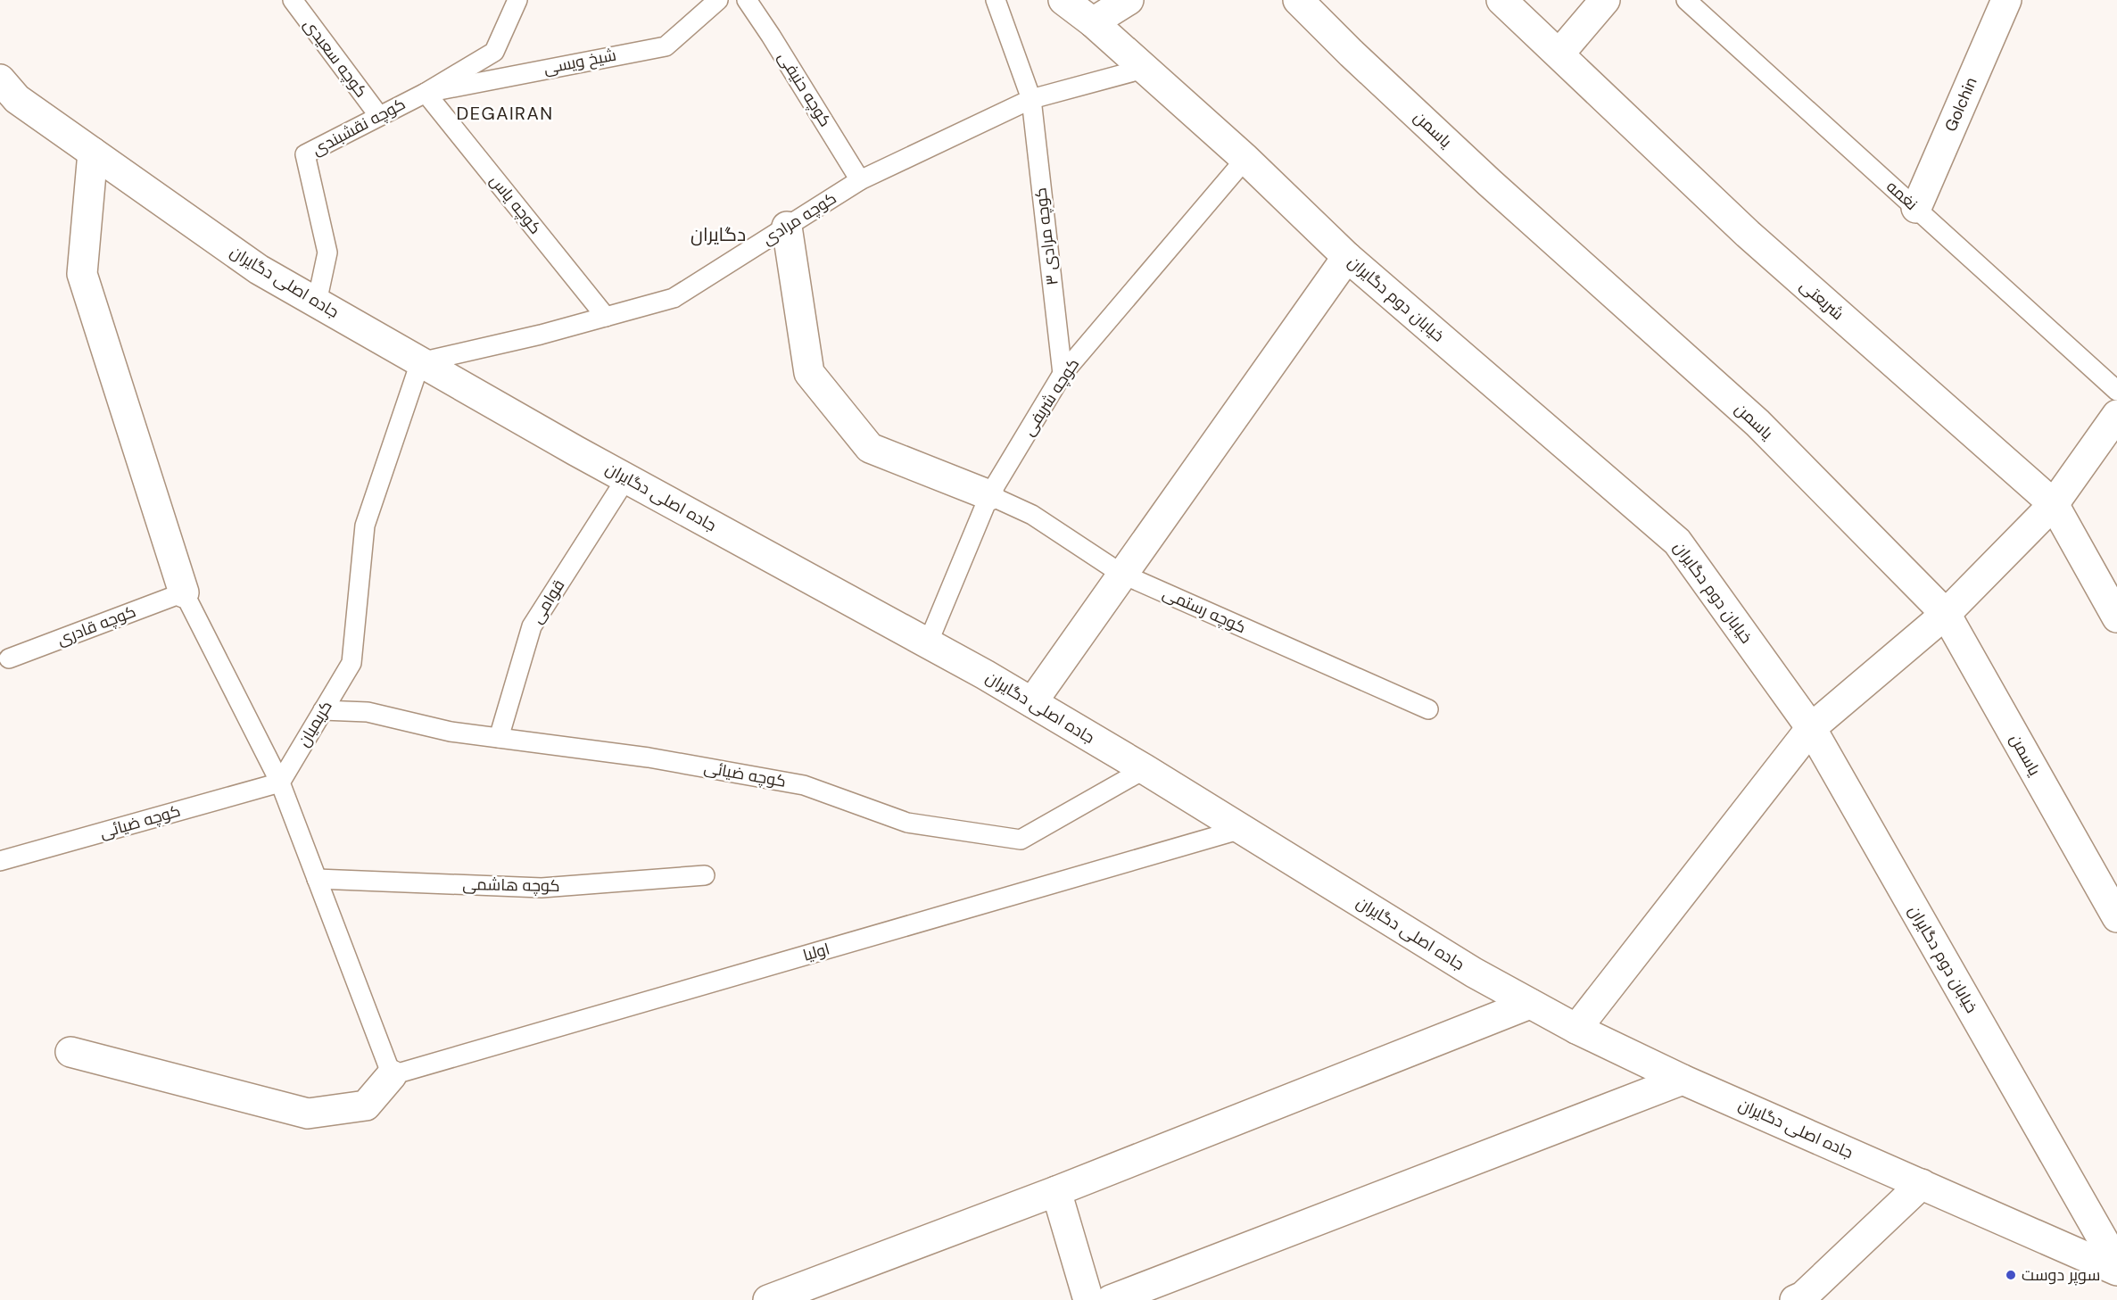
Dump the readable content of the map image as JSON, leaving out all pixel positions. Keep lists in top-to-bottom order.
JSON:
{
  "streets": {
    "street": [
      "Golchin",
      "یاسمن",
      "جاده اصلی دگایران",
      "خیابان دوم دگایران",
      "شریعتی"
    ],
    "lane": [
      "کوچه سعیدی",
      "شیخ ویسی",
      "کوچه حنیفی",
      "کوچه نقشبندی",
      "نغمه",
      "کوچه یاس",
      "کوچه مرادی",
      "کوچه مرادی ۳",
      "کوچه شریفی",
      "قوامی",
      "کوچه رستمی",
      "کوچه قادری",
      "کریمیان",
      "کوچه ضیائی",
      "کوچه هاشمی",
      "اولیا"
    ]
  },
  "crossings": [
    ["کوچه سعیدی", "کوچه نقشبندی"],
    ["شیخ ویسی", "کوچه نقشبندی"],
    ["شیخ ویسی", "کوچه یاس"],
    ["کوچه حنیفی", "کوچه مرادی"],
    ["Golchin", "نغمه"],
    ["کوچه نقشبندی", "کوچه یاس"],
    ["کوچه نقشبندی", "جاده اصلی دگایران"],
    ["کوچه یاس", "کوچه مرادی"],
    ["کوچه مرادی", "کوچه مرادی ۳"],
    ["کوچه مرادی", "جاده اصلی دگایران"],
    ["کوچه مرادی", "خیابان دوم دگایران"],
    ["کوچه مرادی", "کریمیان"],
    ["کوچه مرادی ۳", "کوچه شریفی"],
    ["جاده اصلی دگایران", "کوچه شریفی"],
    ["جاده اصلی دگایران", "قوامی"],
    ["جاده اصلی دگایران", "کریمیان"],
    ["جاده اصلی دگایران", "کوچه ضیائی"],
    ["جاده اصلی دگایران", "اولیا"],
    ["خیابان دوم دگایران", "کوچه شریفی"],
    ["کوچه شریفی", "کوچه رستمی"],
    ["قوامی", "کوچه ضیائی"],
    ["کریمیان", "کوچه ضیائی"]
  ],
  "districts": ["DEGAIRAN", "دگایران"],
  "places": ["سوپر دوست"]
}
